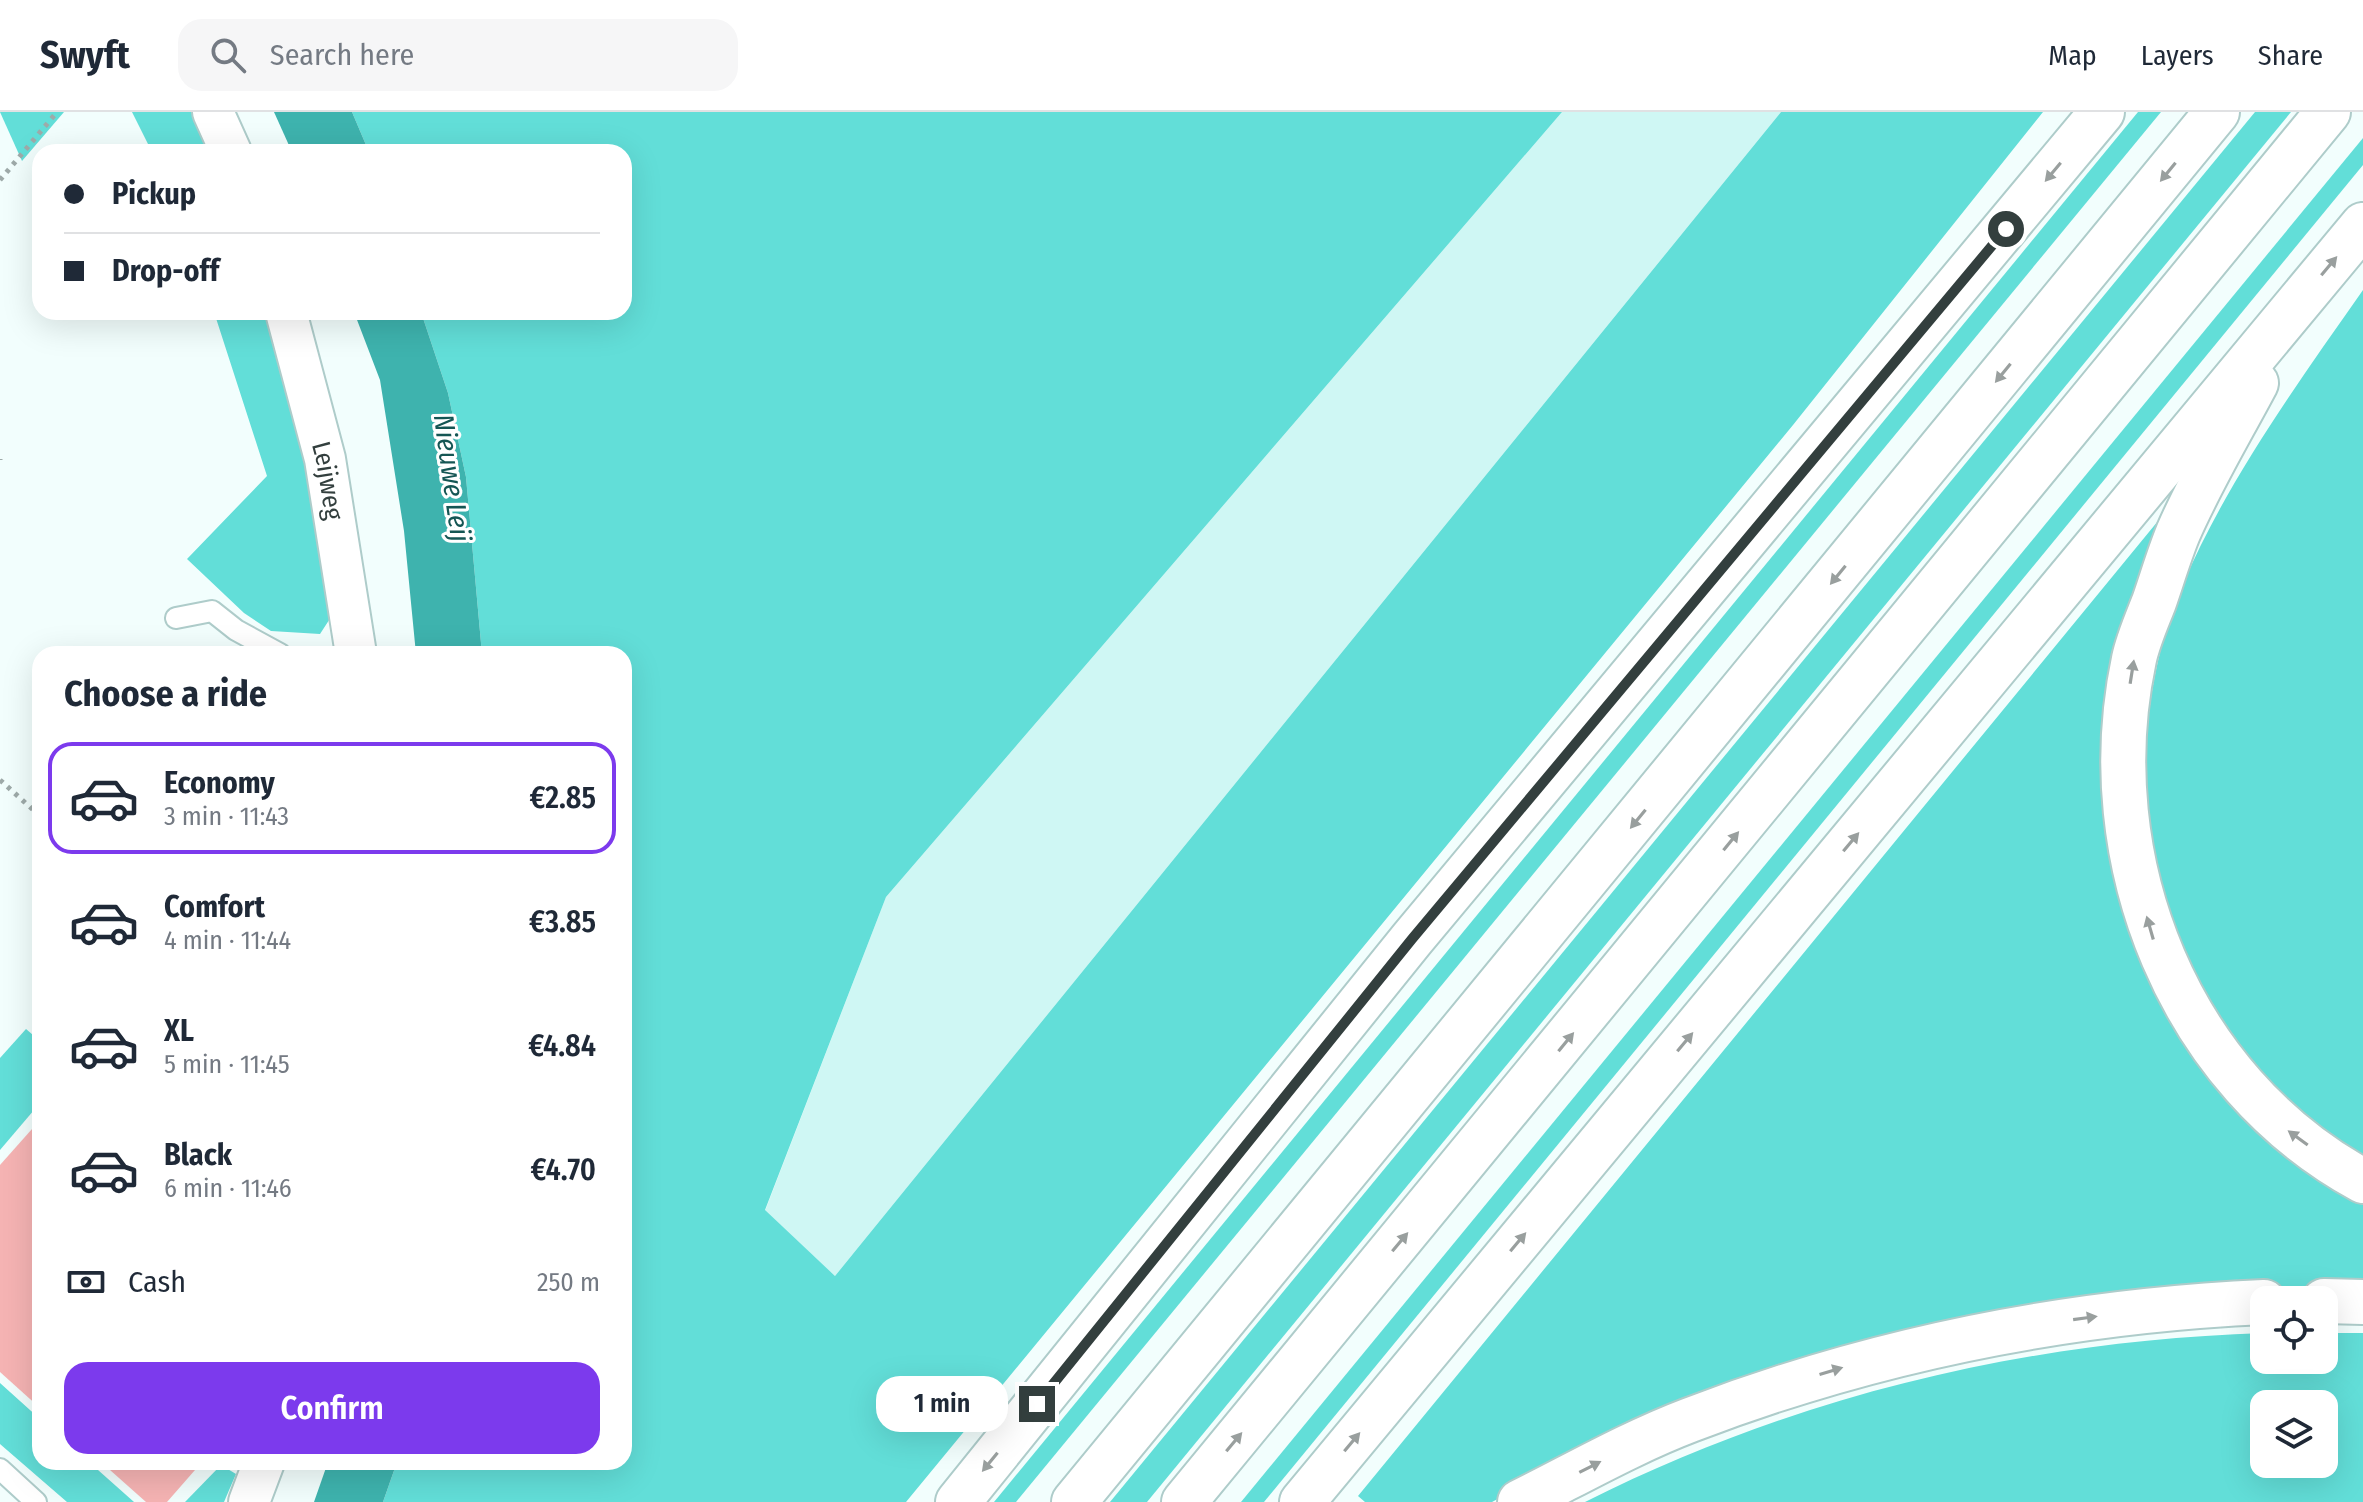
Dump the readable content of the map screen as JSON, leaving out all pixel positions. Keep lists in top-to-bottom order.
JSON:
{
  "streets": {
    "street": ["Leijweg"]
  },
  "water": ["Nieuwe Leij"],
  "page": {
    "header": "Swyft",
    "search": "Search here",
    "nav": ["Map", "Layers", "Share"],
    "banner": ["Pickup", "Drop-off"],
    "heading": "Choose a ride",
    "list": [
      {
        "name": "Economy",
        "note": "3 min · 11:43",
        "value": "€2.85"
      },
      {
        "name": "Comfort",
        "note": "4 min · 11:44",
        "value": "€3.85"
      },
      {
        "name": "XL",
        "note": "5 min · 11:45",
        "value": "€4.84"
      },
      {
        "name": "Black",
        "note": "6 min · 11:46",
        "value": "€4.70"
      }
    ],
    "pay": ["Cash", "250 m"],
    "buttons": "Confirm",
    "bubble": "1 min"
  }
}
